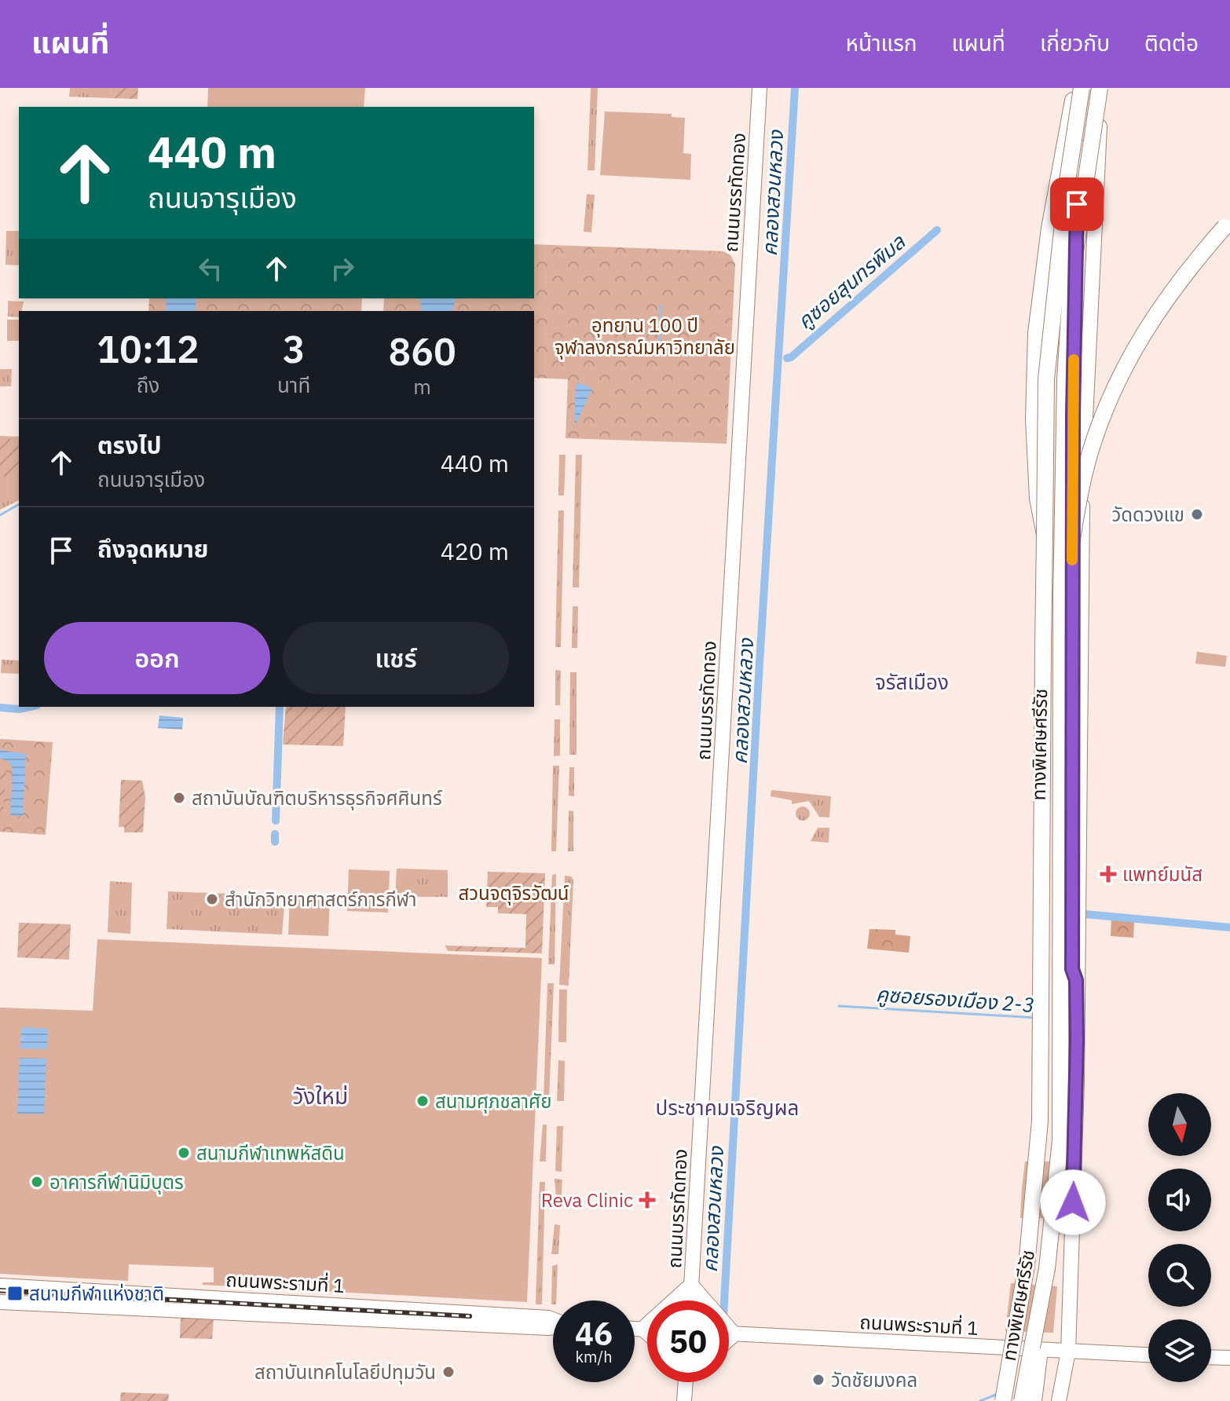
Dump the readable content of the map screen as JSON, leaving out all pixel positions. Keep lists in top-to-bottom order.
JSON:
{
  "streets": {
    "highway": ["ทางพิเศษศรีรัช"],
    "main road": ["ถนนบรรทัดทอง", "ถนนพระรามที่ 1"]
  },
  "districts": ["จรัสเมือง", "วังใหม่", "ประชาคมเจริญผล"],
  "water": ["คลองสวนหลวง", "คูซอยสุนทรพิมล", "คูซอยรองเมือง 2-3"],
  "parks": ["อุทยาน 100 ปี จุฬาลงกรณ์มหาวิทยาลัย", "สวนจตุจิรวัฒน์"],
  "places": {
    "other": [
      "วัดดวงแข",
      "สถาบันบัณฑิตบริหารธุรกิจศศินทร์",
      "สำนักวิทยาศาสตร์การกีฬา",
      "สนามศุภชลาศัย",
      "สนามกีฬาเทพหัสดิน",
      "อาคารกีฬานิมิบุตร",
      "สถาบันเทคโนโลยีปทุมวัน",
      "วัดชัยมงคล"
    ],
    "health": ["แพทย์มนัส", "Reva Clinic"],
    "transit": ["สนามกีฬาแห่งชาติ"]
  },
  "north": "bottom",
  "page": {
    "header": "แผนที่",
    "nav": [
      "หน้าแรก",
      "แผนที่",
      "เกี่ยวกับ",
      "ติดต่อ"
    ],
    "turn": ["440 m", "ถนนจารุเมือง"],
    "eta": [
      "10:12",
      "ถึง",
      "3",
      "นาที",
      "860",
      "m"
    ],
    "list": [
      {
        "name": "ตรงไป",
        "note": "ถนนจารุเมือง",
        "value": "440 m"
      },
      {
        "name": "ถึงจุดหมาย",
        "value": "420 m"
      }
    ],
    "buttons": ["ออก", "แชร์"],
    "speed": "46 km/h",
    "limit": "50"
  }
}
